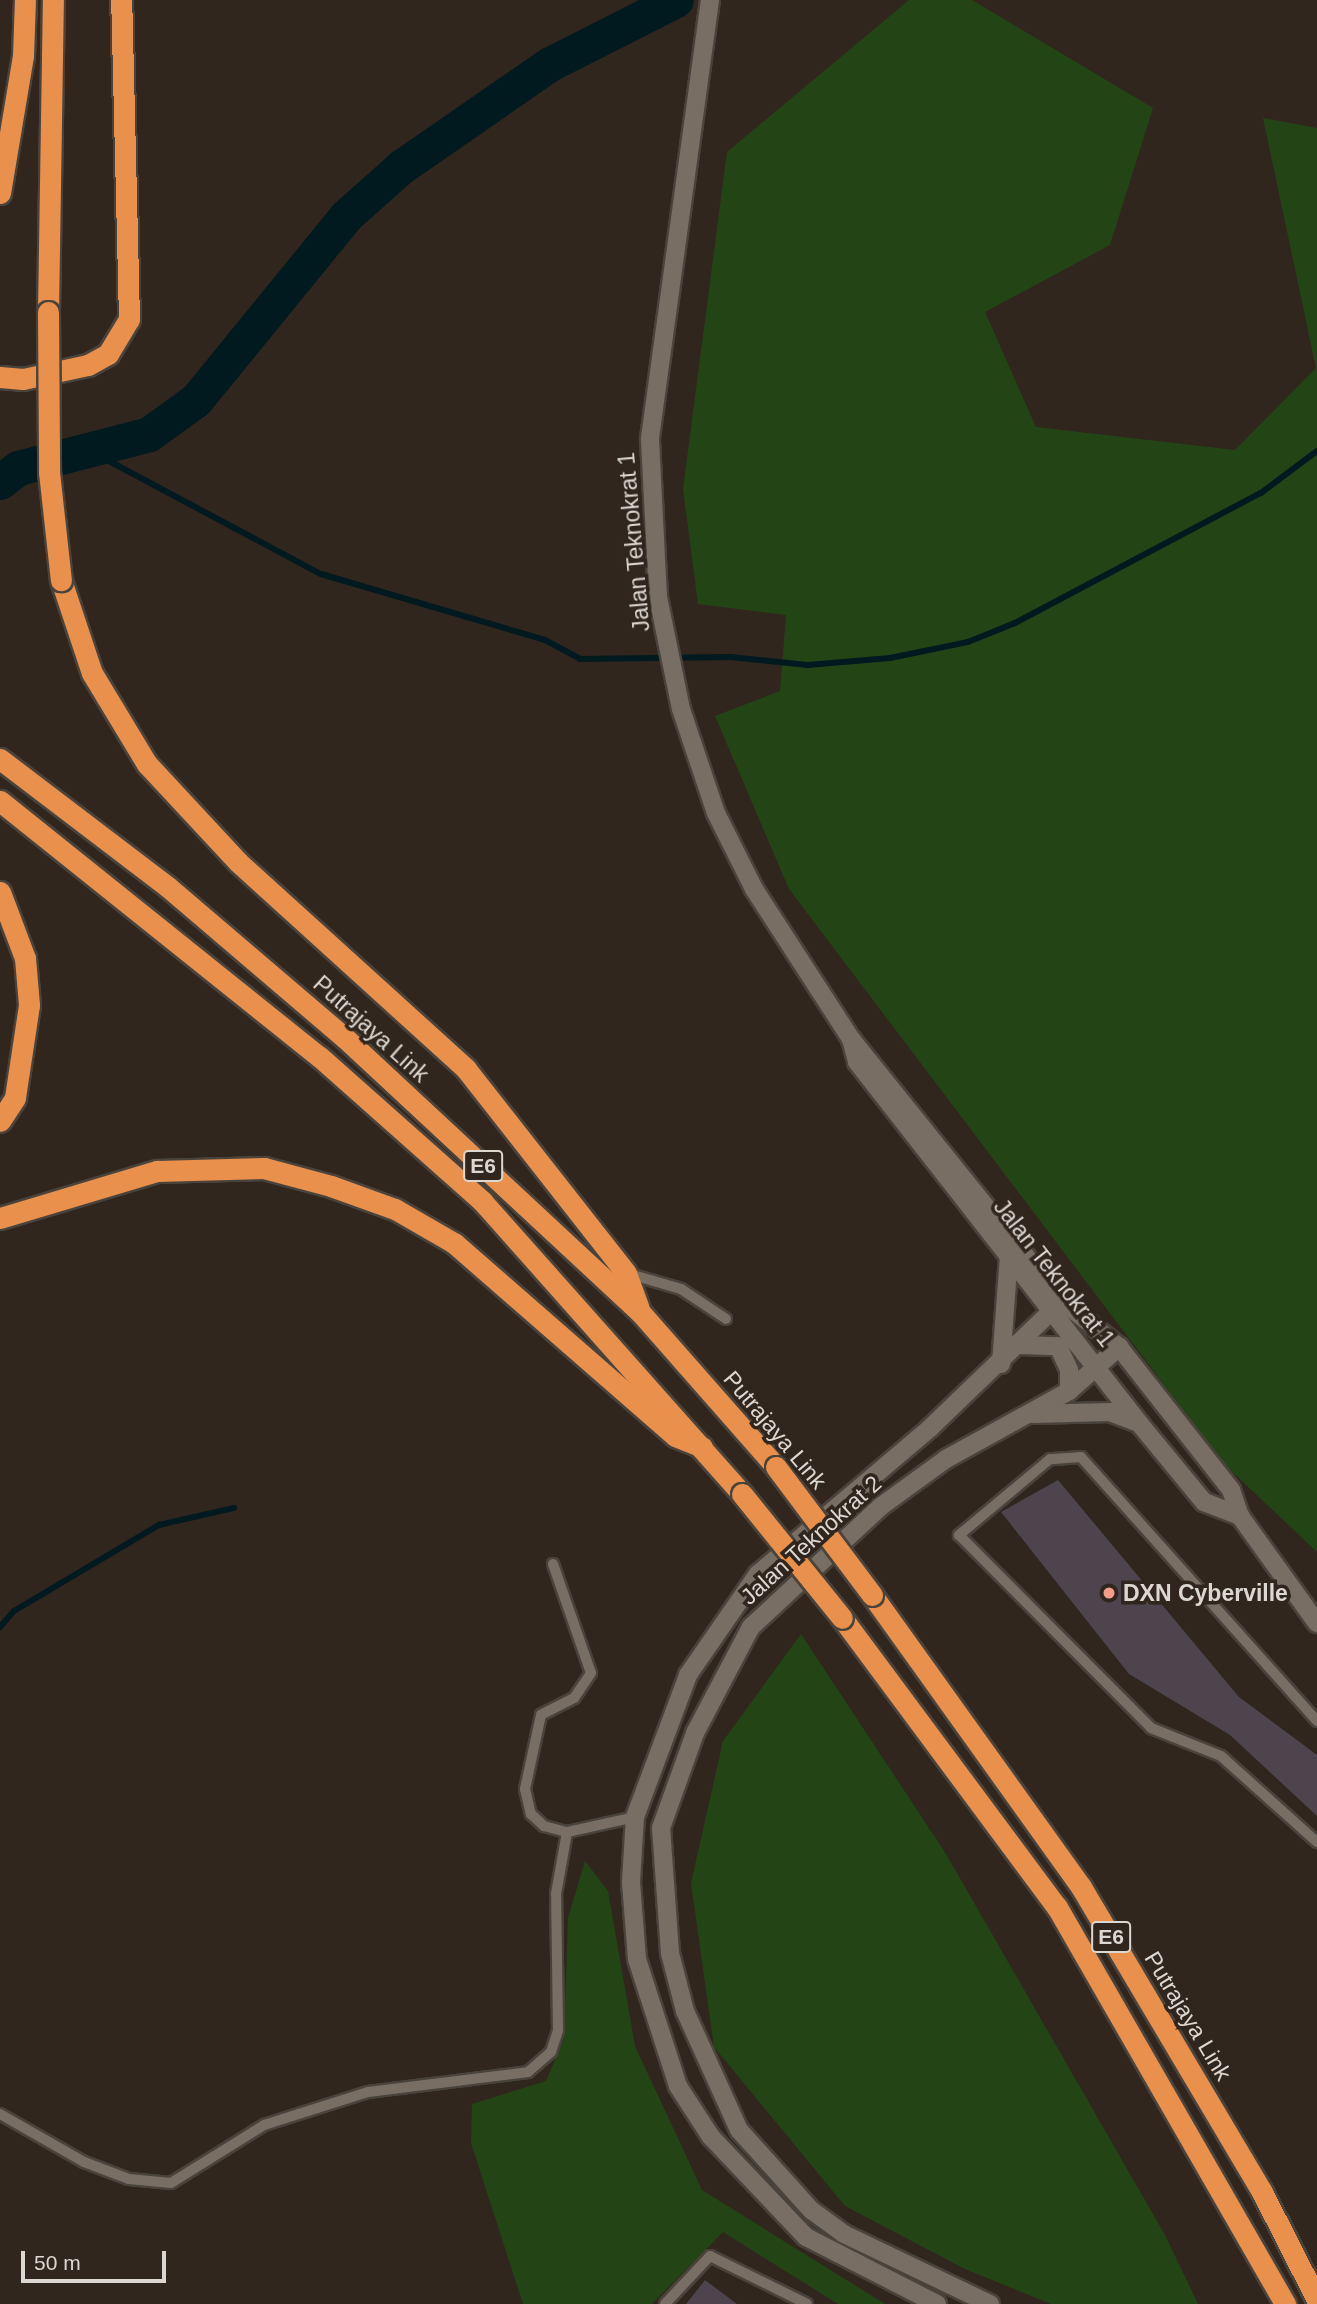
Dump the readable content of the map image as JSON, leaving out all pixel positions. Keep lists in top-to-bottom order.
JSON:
{
  "streets": {
    "highway": ["Putrajaya Link", "E6"],
    "main road": ["Jalan Teknokrat 1", "Jalan Teknokrat 2"]
  },
  "crossings": [
    ["Jalan Teknokrat 1", "Jalan Teknokrat 2"]
  ],
  "places": ["DXN Cyberville"],
  "scale_bar": "50 m"
}
